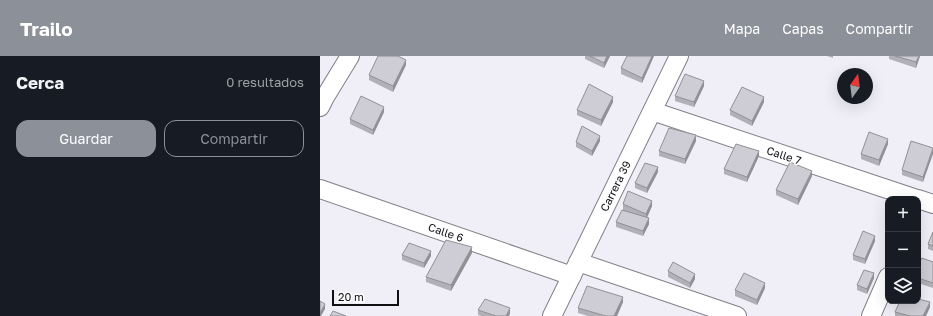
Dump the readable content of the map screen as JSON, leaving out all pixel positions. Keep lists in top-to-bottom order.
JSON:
{
  "streets": {
    "street": ["Calle 7", "Carrera 39", "Calle 6"]
  },
  "crossings": [
    ["Calle 7", "Carrera 39"],
    ["Carrera 39", "Calle 6"]
  ],
  "scale_bar": "20 m",
  "north": "top",
  "page": {
    "header": "Trailo",
    "nav": ["Mapa", "Capas", "Compartir"],
    "heading": ["Cerca", "0 resultados"],
    "buttons": ["Guardar", "Compartir"],
    "map_buttons": ["+", "−"],
    "scale": "20 m"
  }
}
